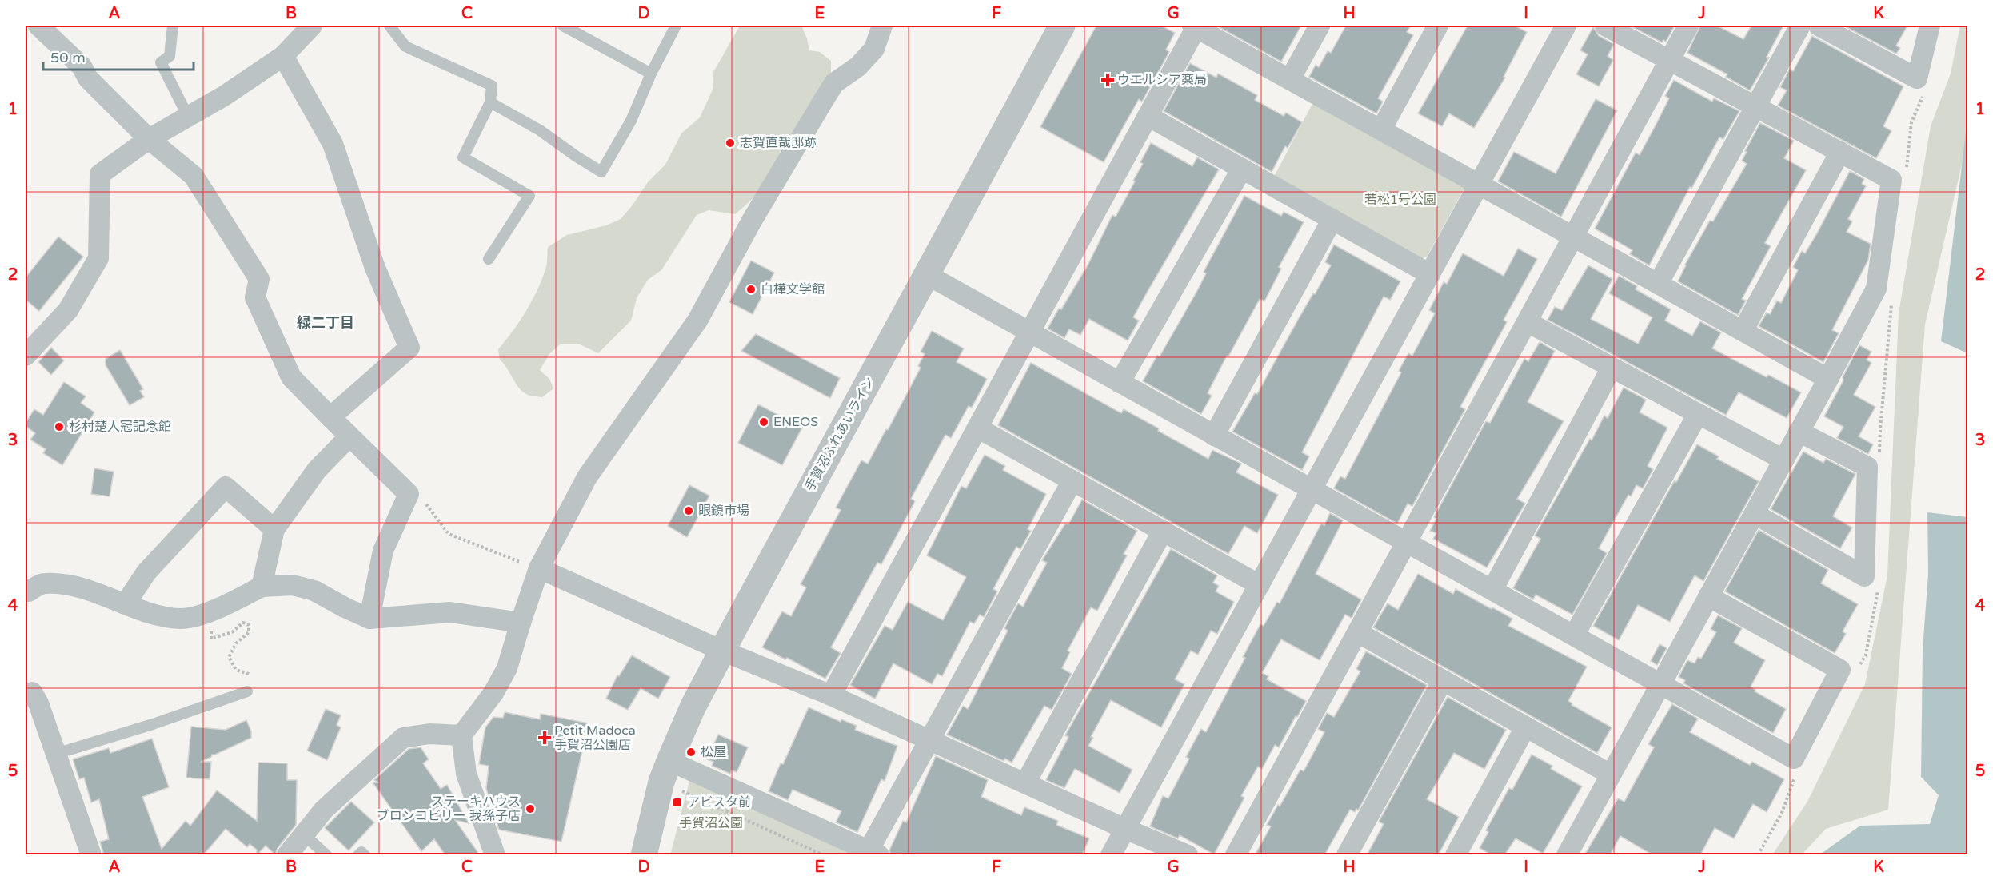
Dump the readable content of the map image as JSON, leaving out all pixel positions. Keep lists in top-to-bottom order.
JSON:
{
  "streets": {
    "street": ["手賀沼ふれあいライン"]
  },
  "districts": ["緑二丁目"],
  "parks": ["若松1号公園", "手賀沼公園"],
  "places": {
    "health": ["ウエルシア薬局", "Petit Madoca 手賀沼公園店"],
    "other": [
      "志賀直哉邸跡",
      "白樺文学館",
      "ENEOS",
      "杉村楚人冠記念館",
      "眼鏡市場",
      "松屋",
      "ステーキハウス ブロンコビリー 我孫子店"
    ],
    "transit": ["アビスタ前"]
  },
  "scale_bar": "50 m",
  "grid": {
    "columns": [
      "A",
      "B",
      "C",
      "D",
      "E",
      "F",
      "G",
      "H",
      "I",
      "J",
      "K"
    ],
    "rows": [
      "1",
      "2",
      "3",
      "4",
      "5"
    ]
  }
}
